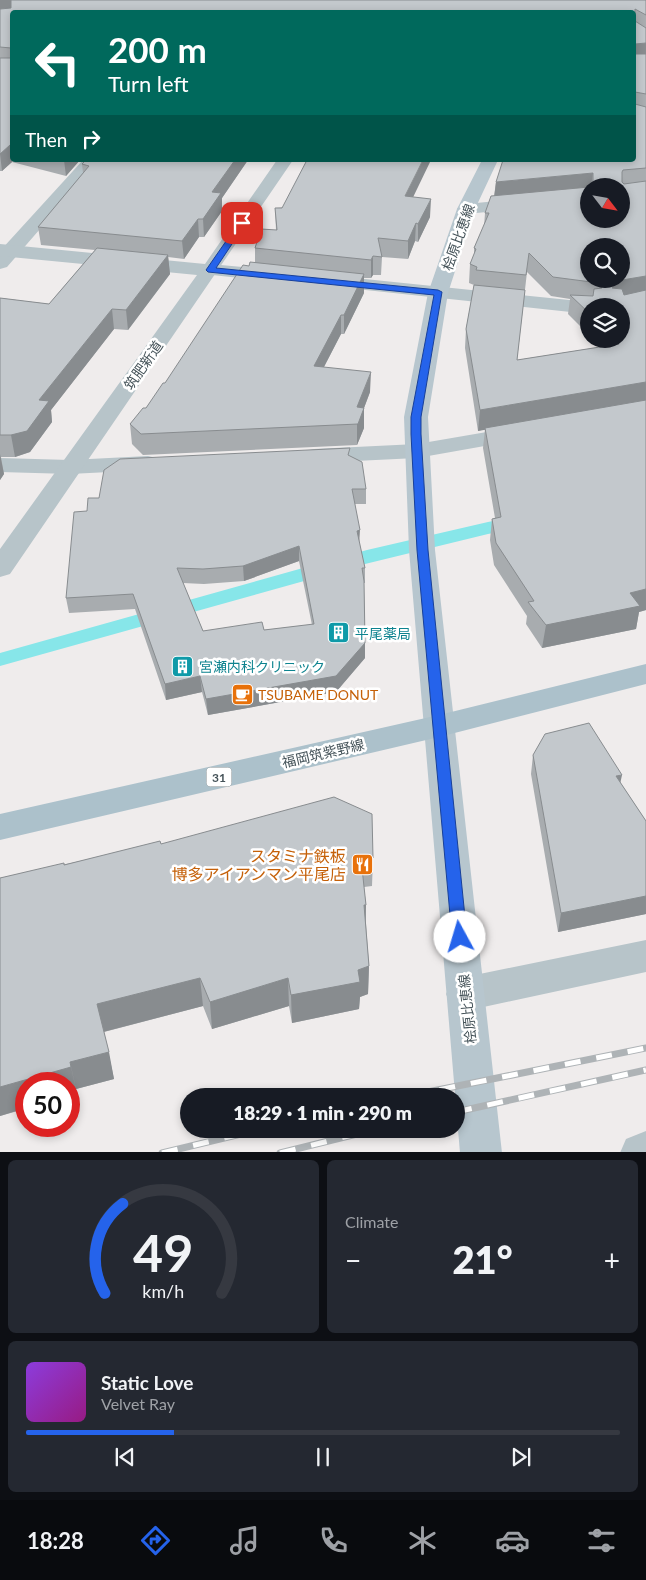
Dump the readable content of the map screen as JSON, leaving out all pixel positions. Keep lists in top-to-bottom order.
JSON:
{
  "streets": {
    "main road": ["桧原比恵線", "福岡筑紫野線", "31"],
    "street": ["筑肥新道"]
  },
  "crossings": [
    ["桧原比恵線", "福岡筑紫野線"]
  ],
  "places": {
    "building": ["平尾薬局", "宮瀬内科クリニック"],
    "cafe": ["TSUBAME DONUT"],
    "restaurant": ["スタミナ鉄板 博多アイアンマン平尾店"]
  },
  "north": "bottom right",
  "page": {
    "turn": ["200 m", "Turn left"],
    "then": "Then",
    "limit": "50",
    "trip": "18:29 · 1 min · 290 m",
    "tile": "Climate",
    "heat": ["−", "21°", "+"],
    "song": ["Static Love", "Velvet Ray"],
    "tabs": "18:28",
    "gauge": ["49", "km/h"]
  }
}
